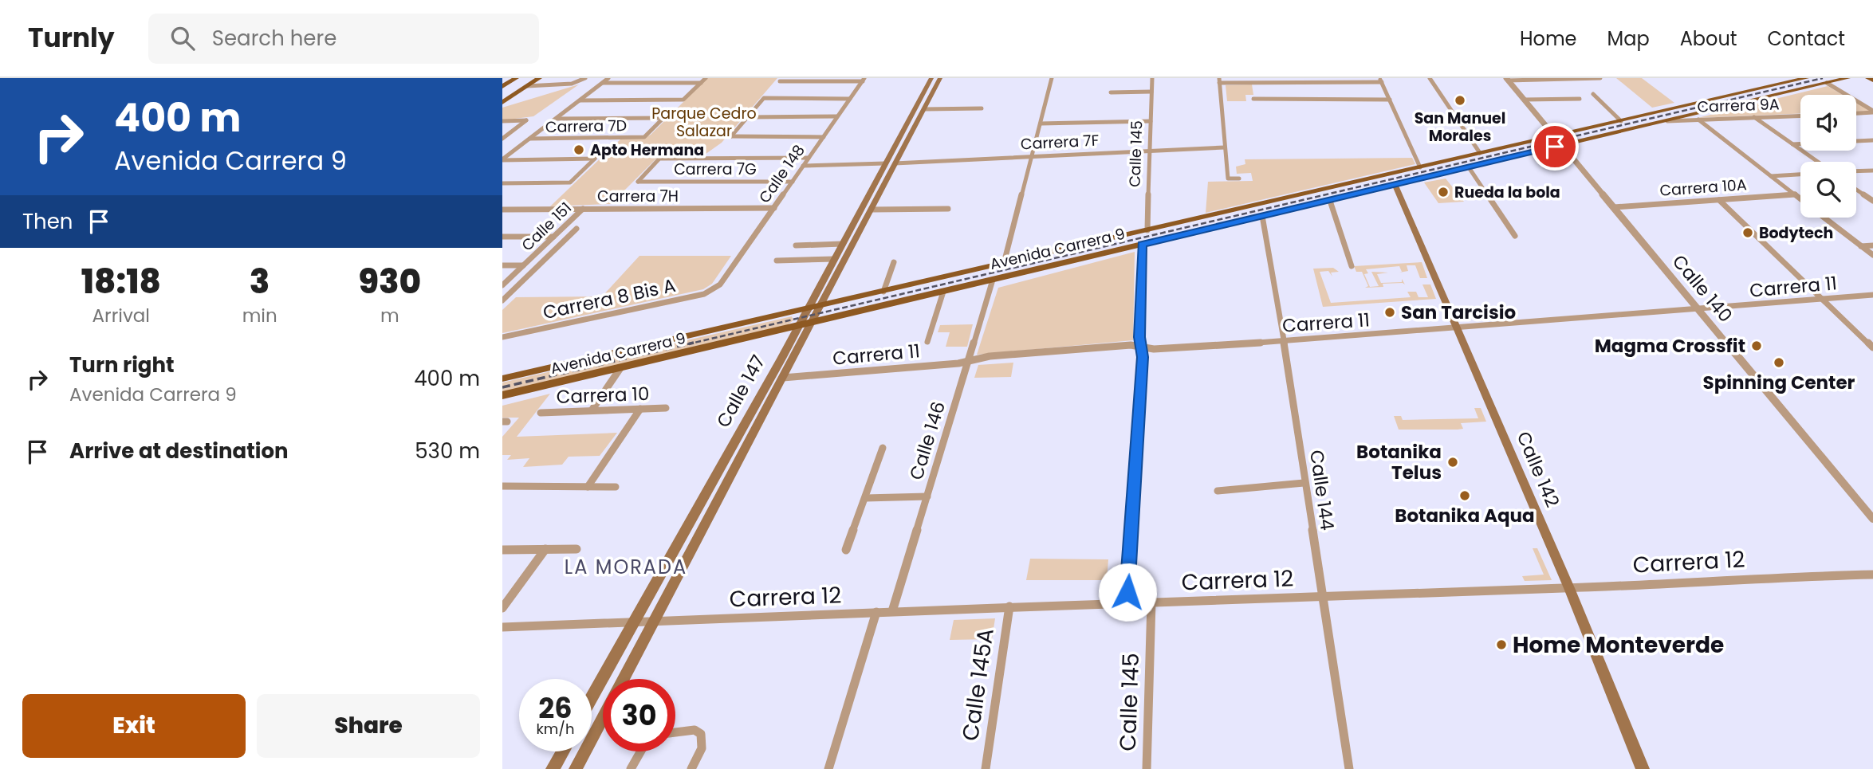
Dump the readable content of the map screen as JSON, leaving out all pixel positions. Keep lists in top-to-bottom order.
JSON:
{
  "streets": {
    "main road": ["Avenida Carrera 9", "Calle 147", "Calle 142"],
    "street": [
      "Carrera 9A",
      "Carrera 7D",
      "Carrera 7F",
      "Calle 145",
      "Carrera 7G",
      "Calle 148",
      "Carrera 10A",
      "Carrera 7H",
      "Calle 151",
      "Carrera 11",
      "Calle 140",
      "Carrera 8 Bis A",
      "Carrera 10",
      "Calle 146",
      "Calle 144",
      "Carrera 12",
      "Calle 145A"
    ]
  },
  "crossings": [
    ["Carrera 9A", "Avenida Carrera 9"],
    ["Carrera 7F", "Calle 145"],
    ["Carrera 7F", "Calle 147"],
    ["Calle 145", "Avenida Carrera 9"],
    ["Calle 145", "Carrera 12"],
    ["Carrera 7G", "Calle 148"],
    ["Calle 148", "Carrera 7H"],
    ["Calle 148", "Carrera 8 Bis A"],
    ["Carrera 10A", "Calle 140"],
    ["Carrera 7H", "Calle 151"],
    ["Avenida Carrera 9", "Calle 140"],
    ["Avenida Carrera 9", "Calle 147"],
    ["Avenida Carrera 9", "Calle 146"],
    ["Avenida Carrera 9", "Calle 142"],
    ["Avenida Carrera 9", "Calle 144"],
    ["Carrera 11", "Calle 140"],
    ["Carrera 11", "Calle 147"],
    ["Carrera 11", "Calle 146"],
    ["Carrera 11", "Calle 142"],
    ["Carrera 11", "Calle 144"],
    ["Calle 147", "Carrera 12"],
    ["Calle 146", "Carrera 12"],
    ["Calle 142", "Carrera 12"],
    ["Calle 144", "Carrera 12"],
    ["Carrera 12", "Calle 145A"]
  ],
  "districts": ["LA MORADA"],
  "parks": ["Parque Cedro Salazar"],
  "places": [
    "San Manuel Morales",
    "Apto Hermana",
    "Rueda la bola",
    "Bodytech",
    "San Tarcisio",
    "Magma Crossfit",
    "Spinning Center",
    "Botanika Telus",
    "Botanika Aqua",
    "Home Monteverde"
  ],
  "page": {
    "header": "Turnly",
    "search": "Search here",
    "nav": [
      "Home",
      "Map",
      "About",
      "Contact"
    ],
    "turn": ["400 m", "Avenida Carrera 9"],
    "then": "Then",
    "eta": [
      "18:18",
      "Arrival",
      "3",
      "min",
      "930",
      "m"
    ],
    "list": [
      {
        "name": "Turn right",
        "note": "Avenida Carrera 9",
        "value": "400 m"
      },
      {
        "name": "Arrive at destination",
        "value": "530 m"
      }
    ],
    "speed": "26 km/h",
    "limit": "30",
    "buttons": ["Exit", "Share"]
  }
}
